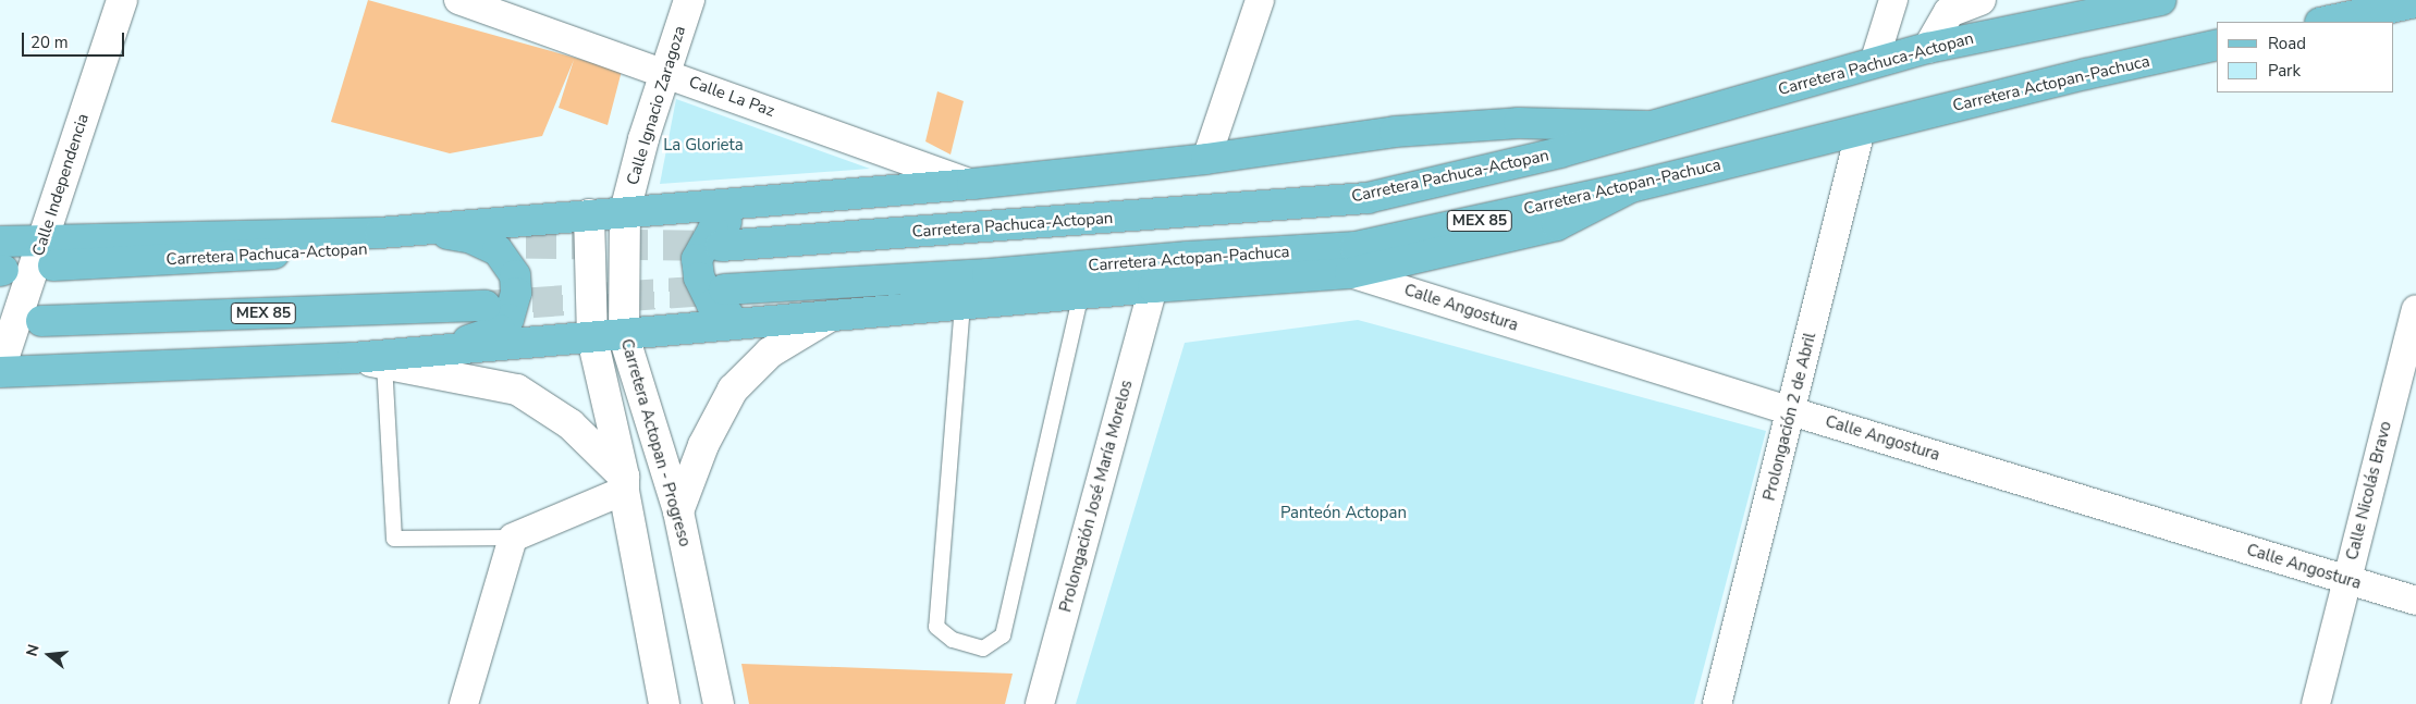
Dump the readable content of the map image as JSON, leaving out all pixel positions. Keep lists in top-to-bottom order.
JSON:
{
  "streets": {
    "main road": [
      "Carretera Pachuca-Actopan",
      "Carretera Actopan-Pachuca",
      "Calle Ignacio Zaragoza",
      "Calle Independencia",
      "MEX 85",
      "Carretera Actopan - Progreso"
    ],
    "street": [
      "Calle La Paz",
      "Calle Angostura",
      "Prolongación 2 de Abril",
      "Calle Nicolás Bravo",
      "Prolongación José María Morelos"
    ]
  },
  "crossings": [
    ["Carretera Pachuca-Actopan", "Calle Independencia"],
    ["Carretera Actopan-Pachuca", "Prolongación 2 de Abril"],
    ["Calle La Paz", "Calle Ignacio Zaragoza"],
    ["Calle Ignacio Zaragoza", "Carretera Actopan - Progreso"],
    ["Calle Angostura", "Prolongación 2 de Abril"],
    ["Calle Angostura", "Calle Nicolás Bravo"]
  ],
  "parks": ["La Glorieta", "Panteón Actopan"],
  "legend": ["Road", "Park"],
  "scale_bar": "20 m",
  "north": "left"
}
